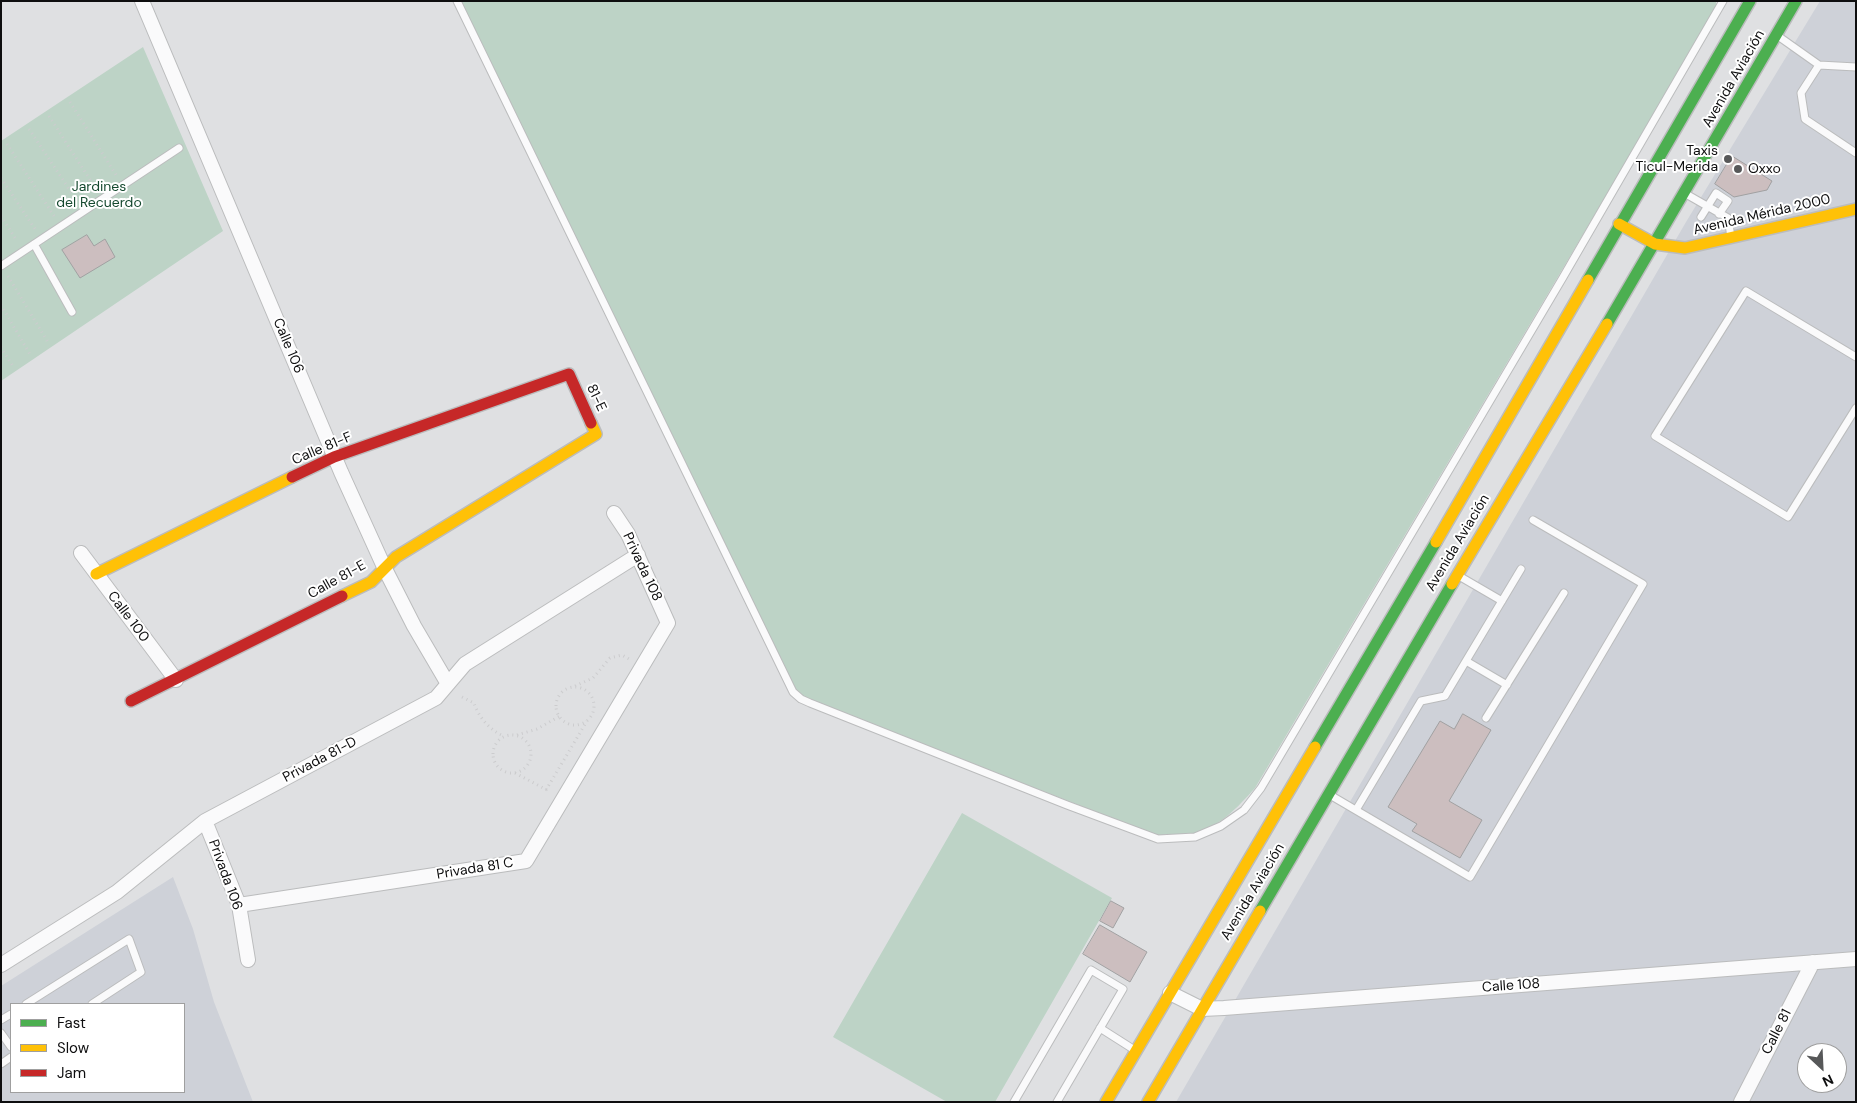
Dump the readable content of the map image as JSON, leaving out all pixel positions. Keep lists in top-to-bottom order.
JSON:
{
  "streets": {
    "main road": [
      "Avenida Aviación",
      "Avenida Mérida 2000",
      "81-E",
      "Calle 81-F",
      "Calle 81-E"
    ],
    "street": [
      "Calle 106",
      "Privada 108",
      "Calle 100",
      "Privada 81-D",
      "Privada 81 C",
      "Privada 106",
      "Calle 108",
      "Calle 81"
    ]
  },
  "crossings": [
    ["Avenida Aviación", "Avenida Mérida 2000"],
    ["Avenida Aviación", "Calle 108"],
    ["Calle 106", "Calle 81-F"],
    ["Calle 106", "Calle 81-E"],
    ["Calle 106", "Privada 81-D"],
    ["81-E", "Calle 81-F"],
    ["81-E", "Calle 81-E"],
    ["Calle 81-F", "Calle 100"],
    ["Privada 108", "Privada 81-D"],
    ["Privada 108", "Privada 81 C"],
    ["Calle 81-E", "Calle 100"],
    ["Privada 81-D", "Privada 106"],
    ["Privada 81 C", "Privada 106"],
    ["Calle 108", "Calle 81"]
  ],
  "parks": ["Jardines del Recuerdo"],
  "places": ["Taxis Ticul-Merida", "Oxxo"],
  "legend": ["Fast", "Slow", "Jam"],
  "north": "bottom right"
}
